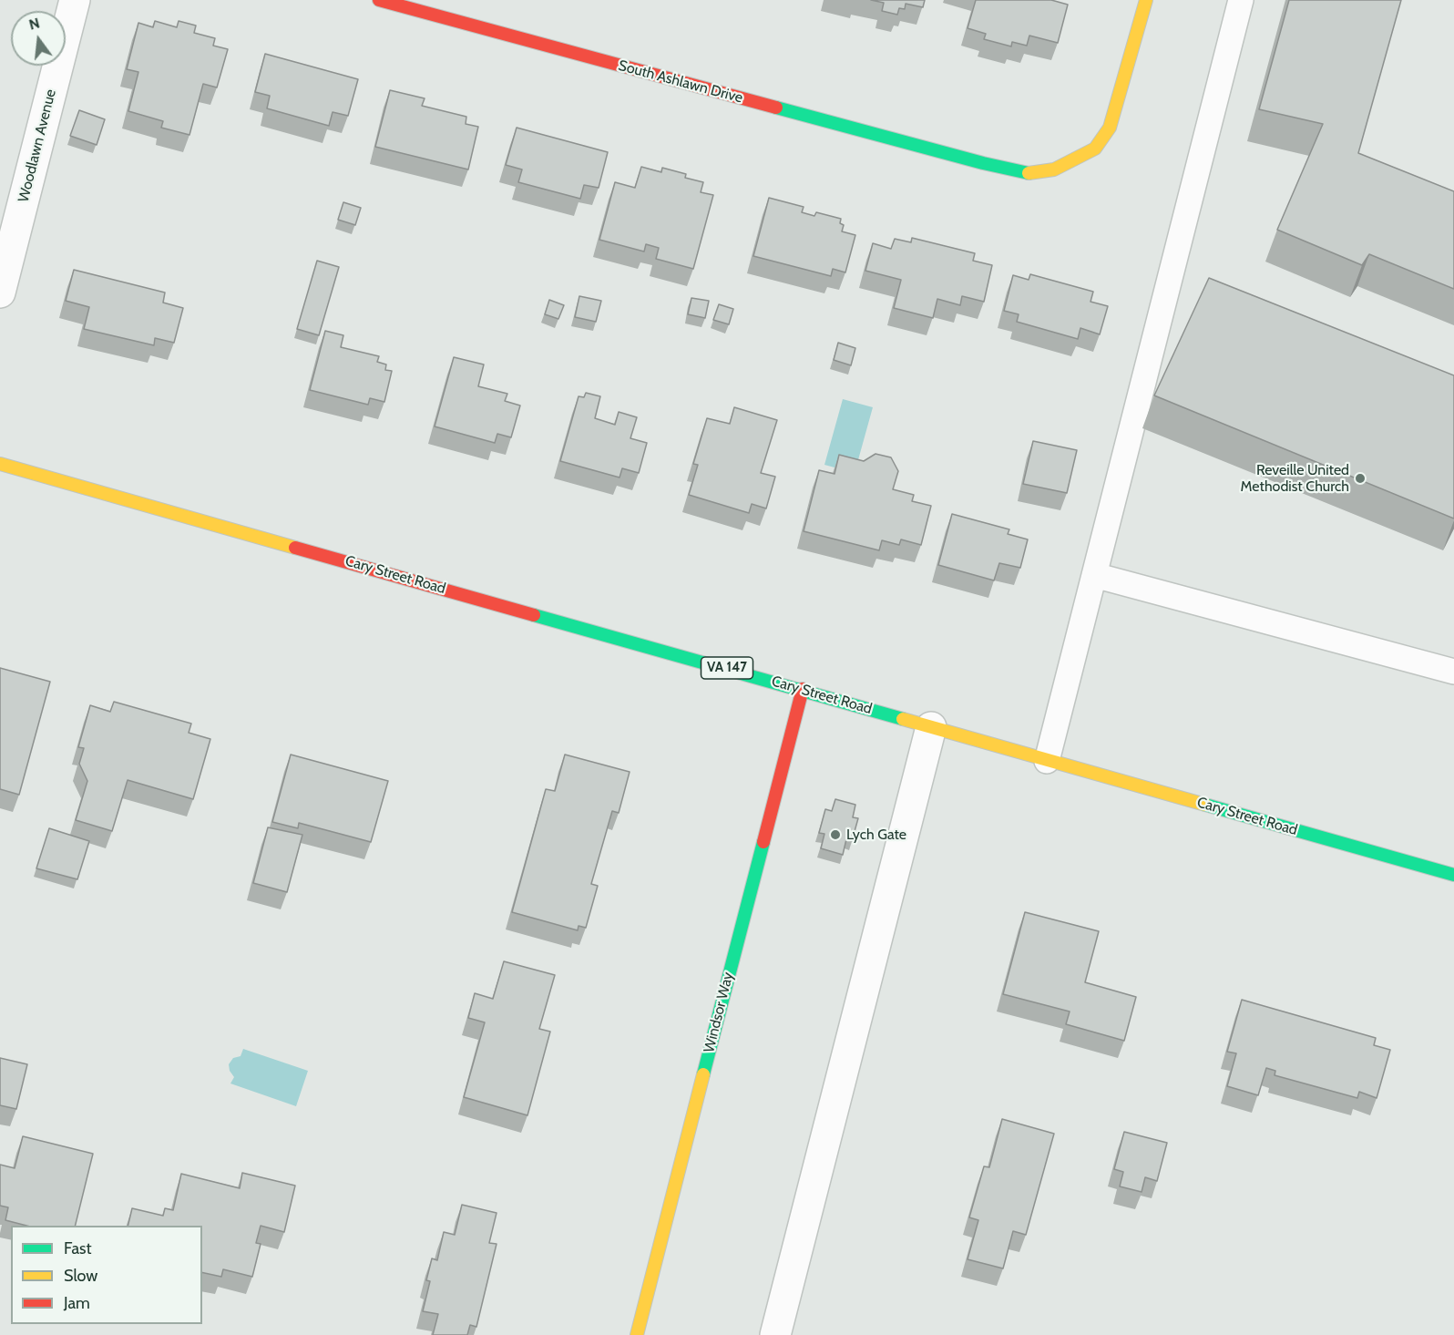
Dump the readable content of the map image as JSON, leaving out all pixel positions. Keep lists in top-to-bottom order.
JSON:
{
  "streets": {
    "street": [
      "South Ashlawn Drive",
      "Woodlawn Avenue",
      "Cary Street Road",
      "VA 147",
      "Windsor Way"
    ]
  },
  "crossings": [
    ["Cary Street Road", "Windsor Way"]
  ],
  "places": ["Reveille United Methodist Church", "Lych Gate"],
  "legend": ["Fast", "Slow", "Jam"],
  "north": "top"
}
